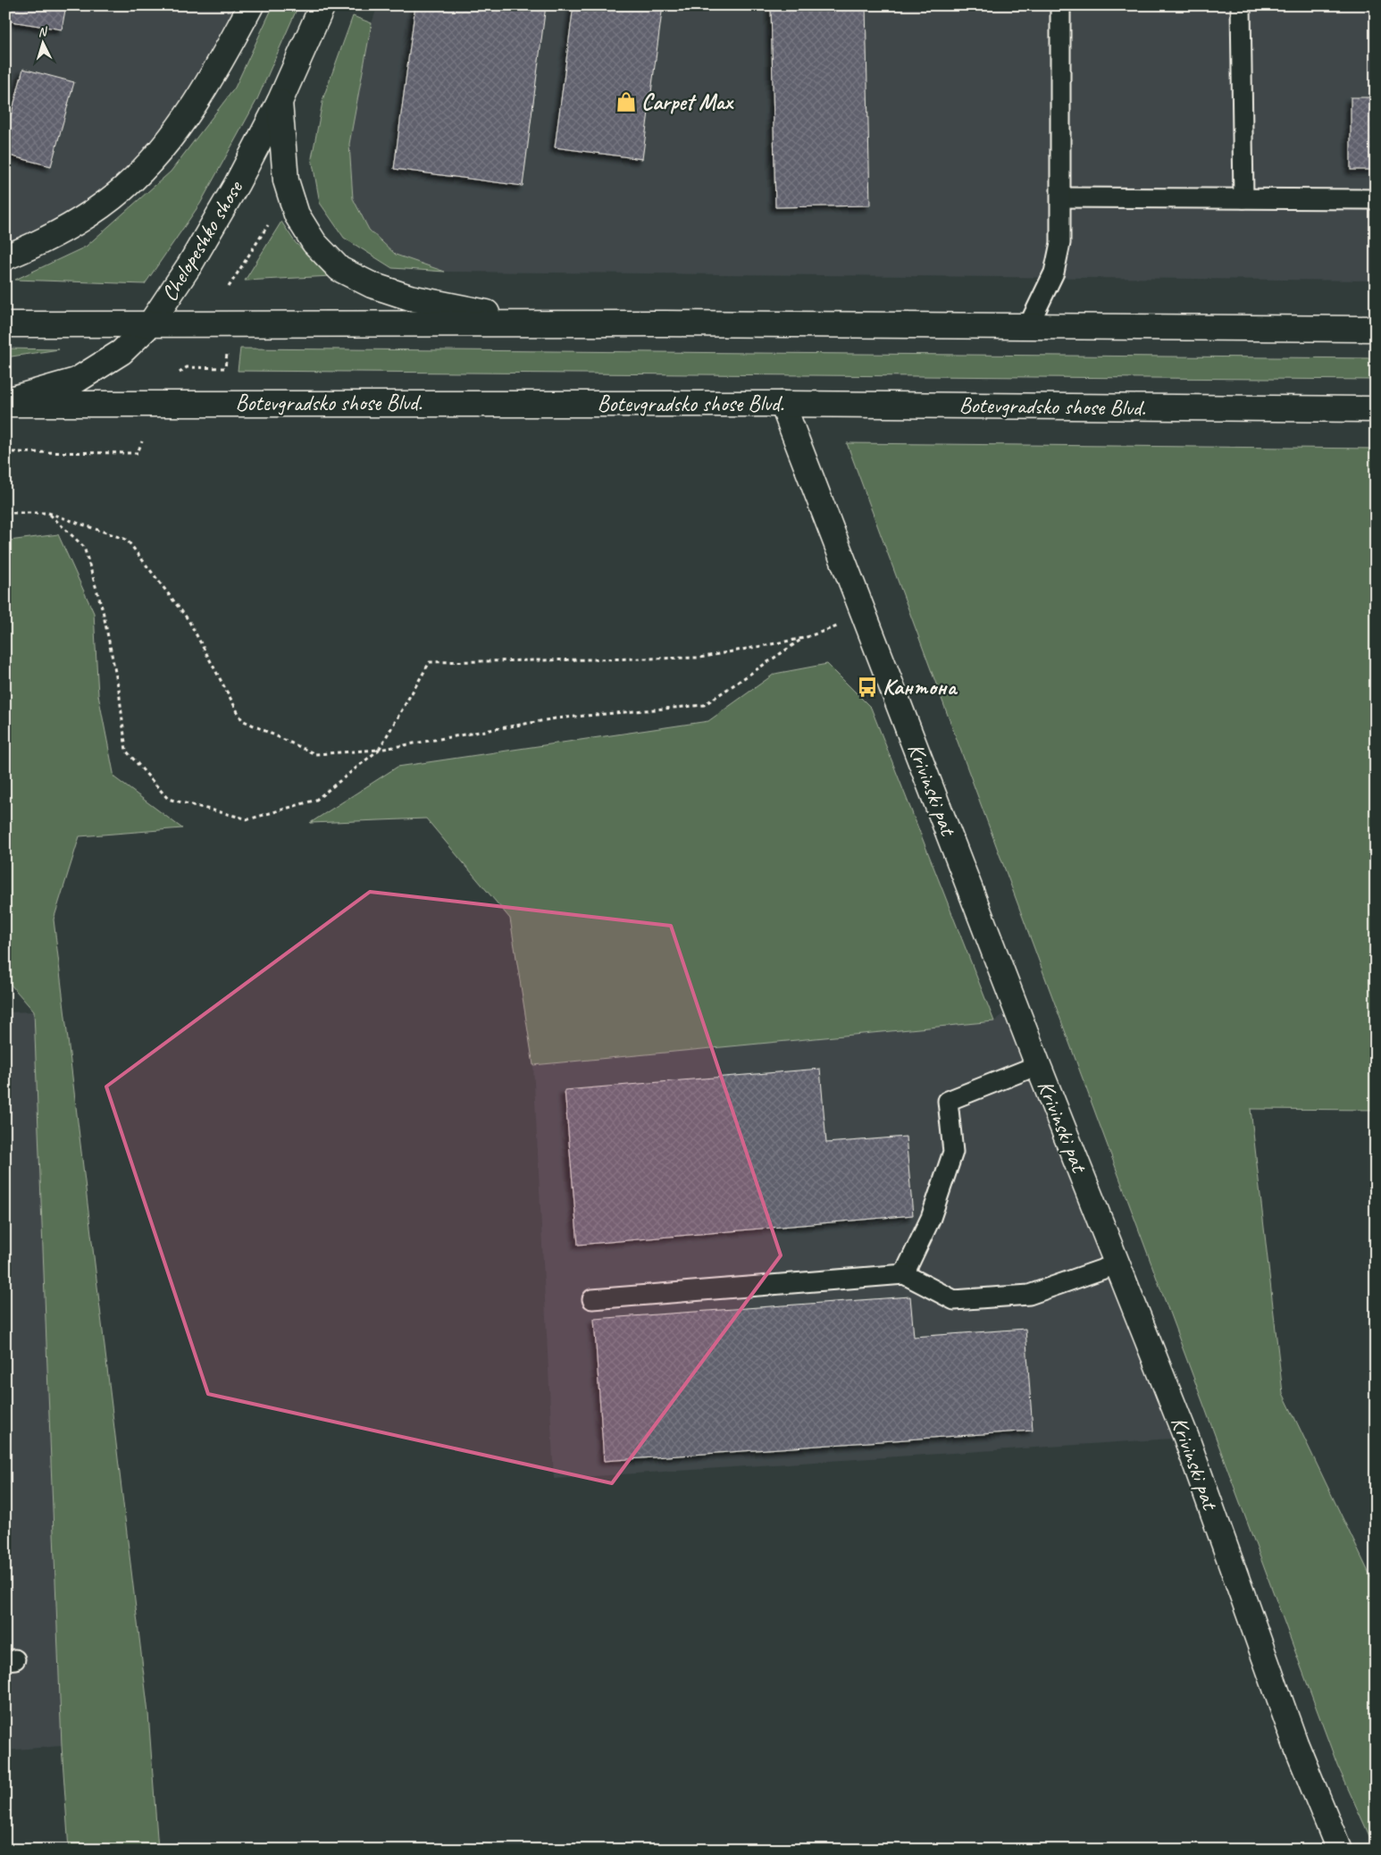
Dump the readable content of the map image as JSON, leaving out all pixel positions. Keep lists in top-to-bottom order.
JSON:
{
  "streets": {
    "main road": ["Chelopeshko shose", "Botevgradsko shose Blvd.", "Krivinski pat"]
  },
  "crossings": [
    ["Chelopeshko shose", "Botevgradsko shose Blvd."],
    ["Botevgradsko shose Blvd.", "Krivinski pat"]
  ],
  "places": {
    "shop": ["Carpet Max"],
    "bus stop": ["Кантона"]
  },
  "north": "top"
}
